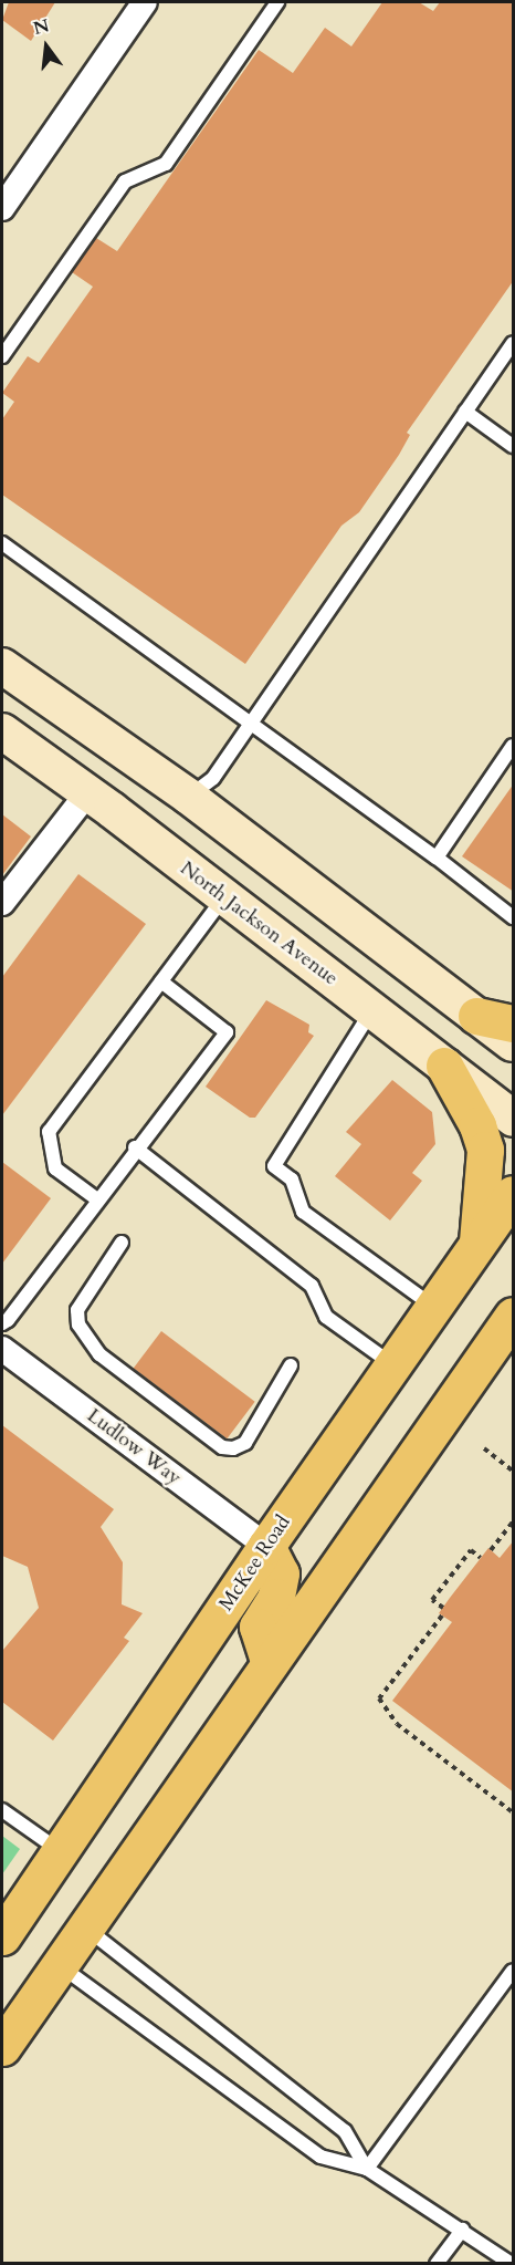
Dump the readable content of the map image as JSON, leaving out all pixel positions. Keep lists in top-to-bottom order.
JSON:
{
  "streets": {
    "main road": ["North Jackson Avenue", "McKee Road"],
    "street": ["Ludlow Way"]
  },
  "crossings": [
    ["Ludlow Way", "McKee Road"]
  ],
  "north": "top"
}
